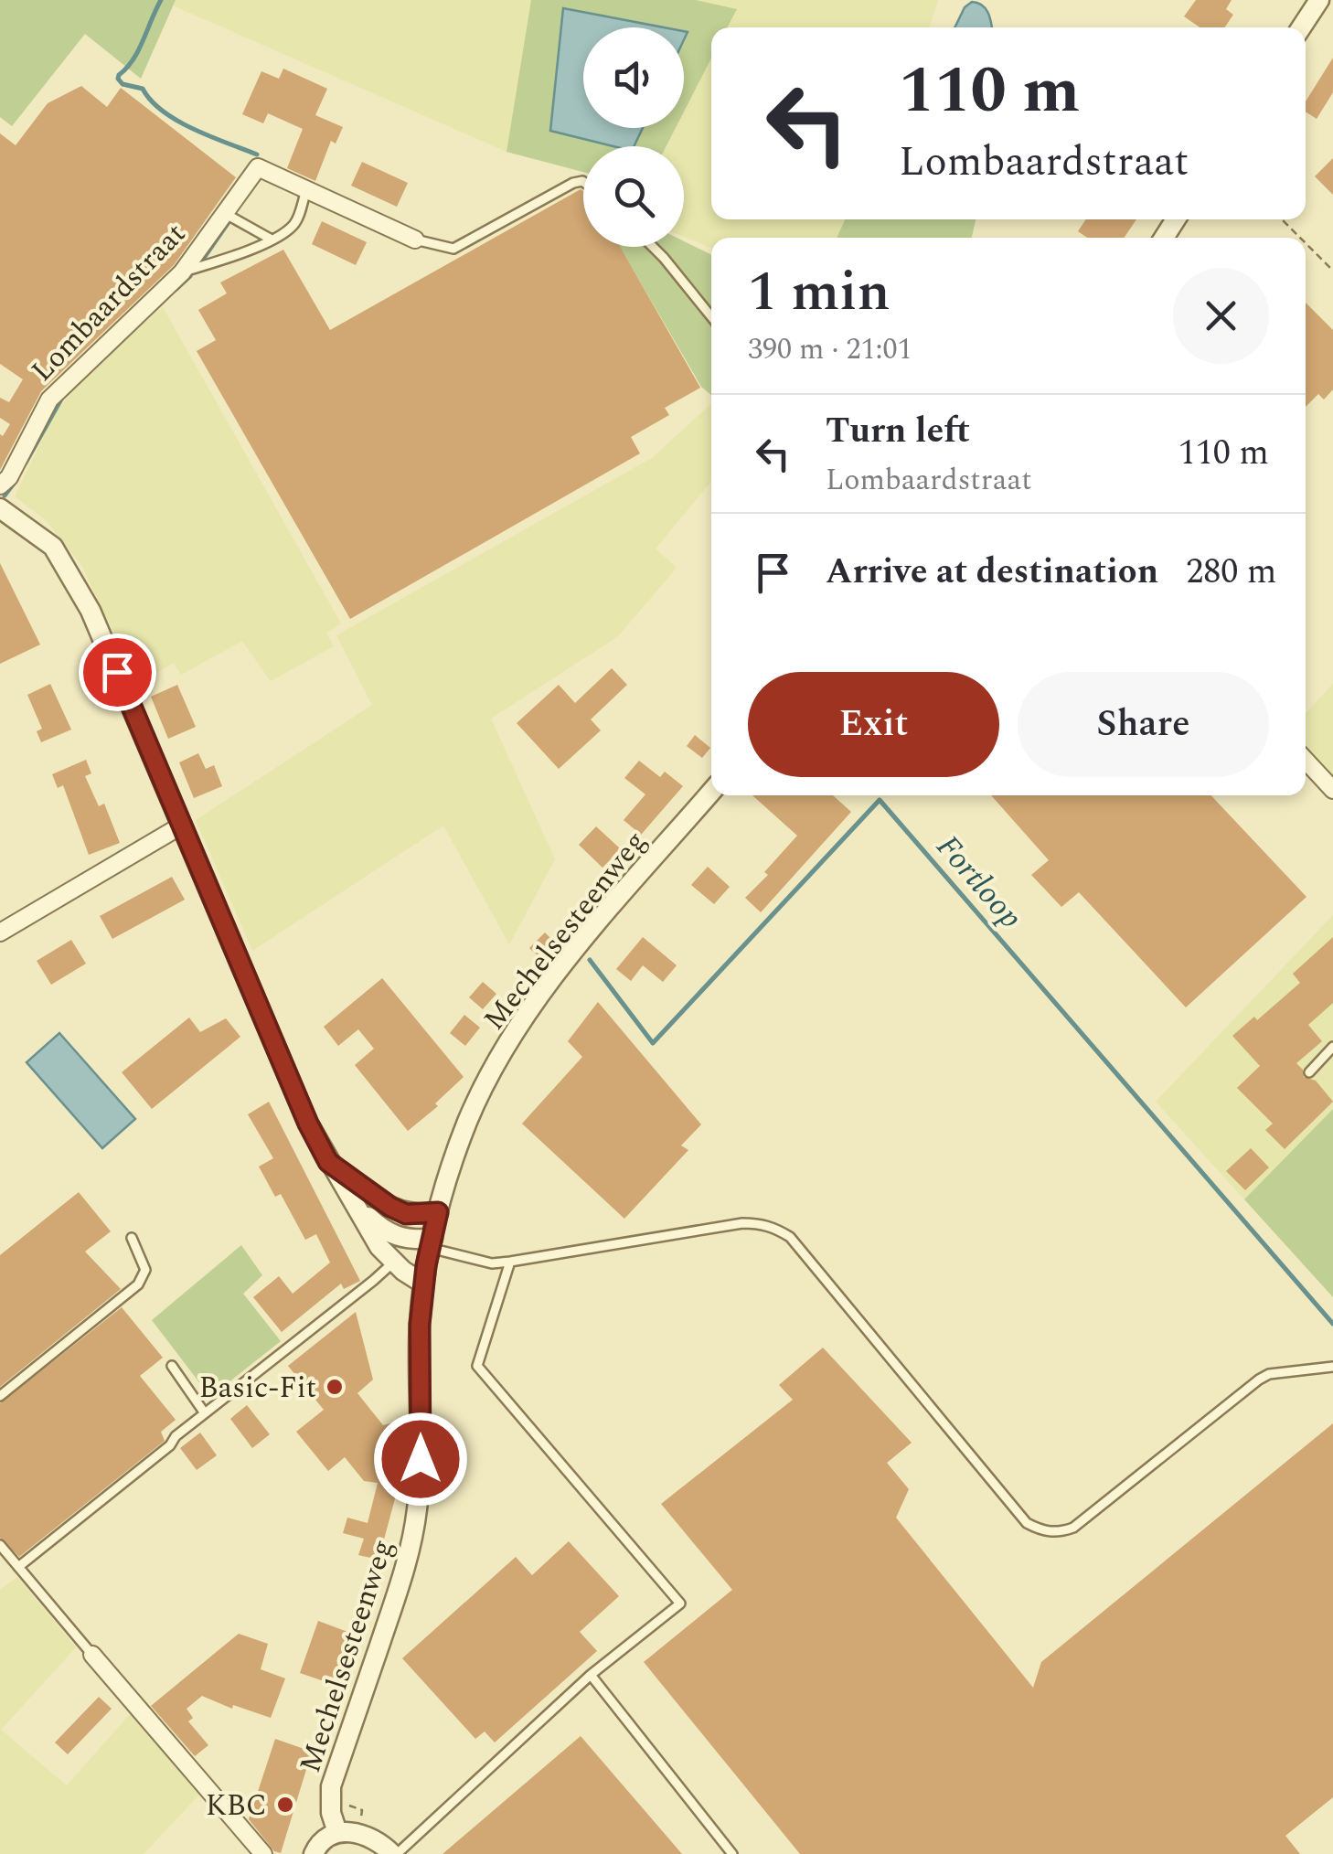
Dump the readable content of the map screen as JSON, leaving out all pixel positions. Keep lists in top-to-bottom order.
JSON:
{
  "streets": {
    "street": ["Lombaardstraat", "Mechelsesteenweg"]
  },
  "water": ["Fortloop"],
  "places": ["Basic-Fit", "KBC"],
  "page": {
    "turn": ["110 m", "Lombaardstraat"],
    "heading": ["1 min", "390 m · 21:01"],
    "list": [
      {
        "name": "Turn left",
        "note": "Lombaardstraat",
        "value": "110 m"
      },
      {
        "name": "Arrive at destination",
        "value": "280 m"
      }
    ],
    "buttons": ["Exit", "Share"]
  }
}
